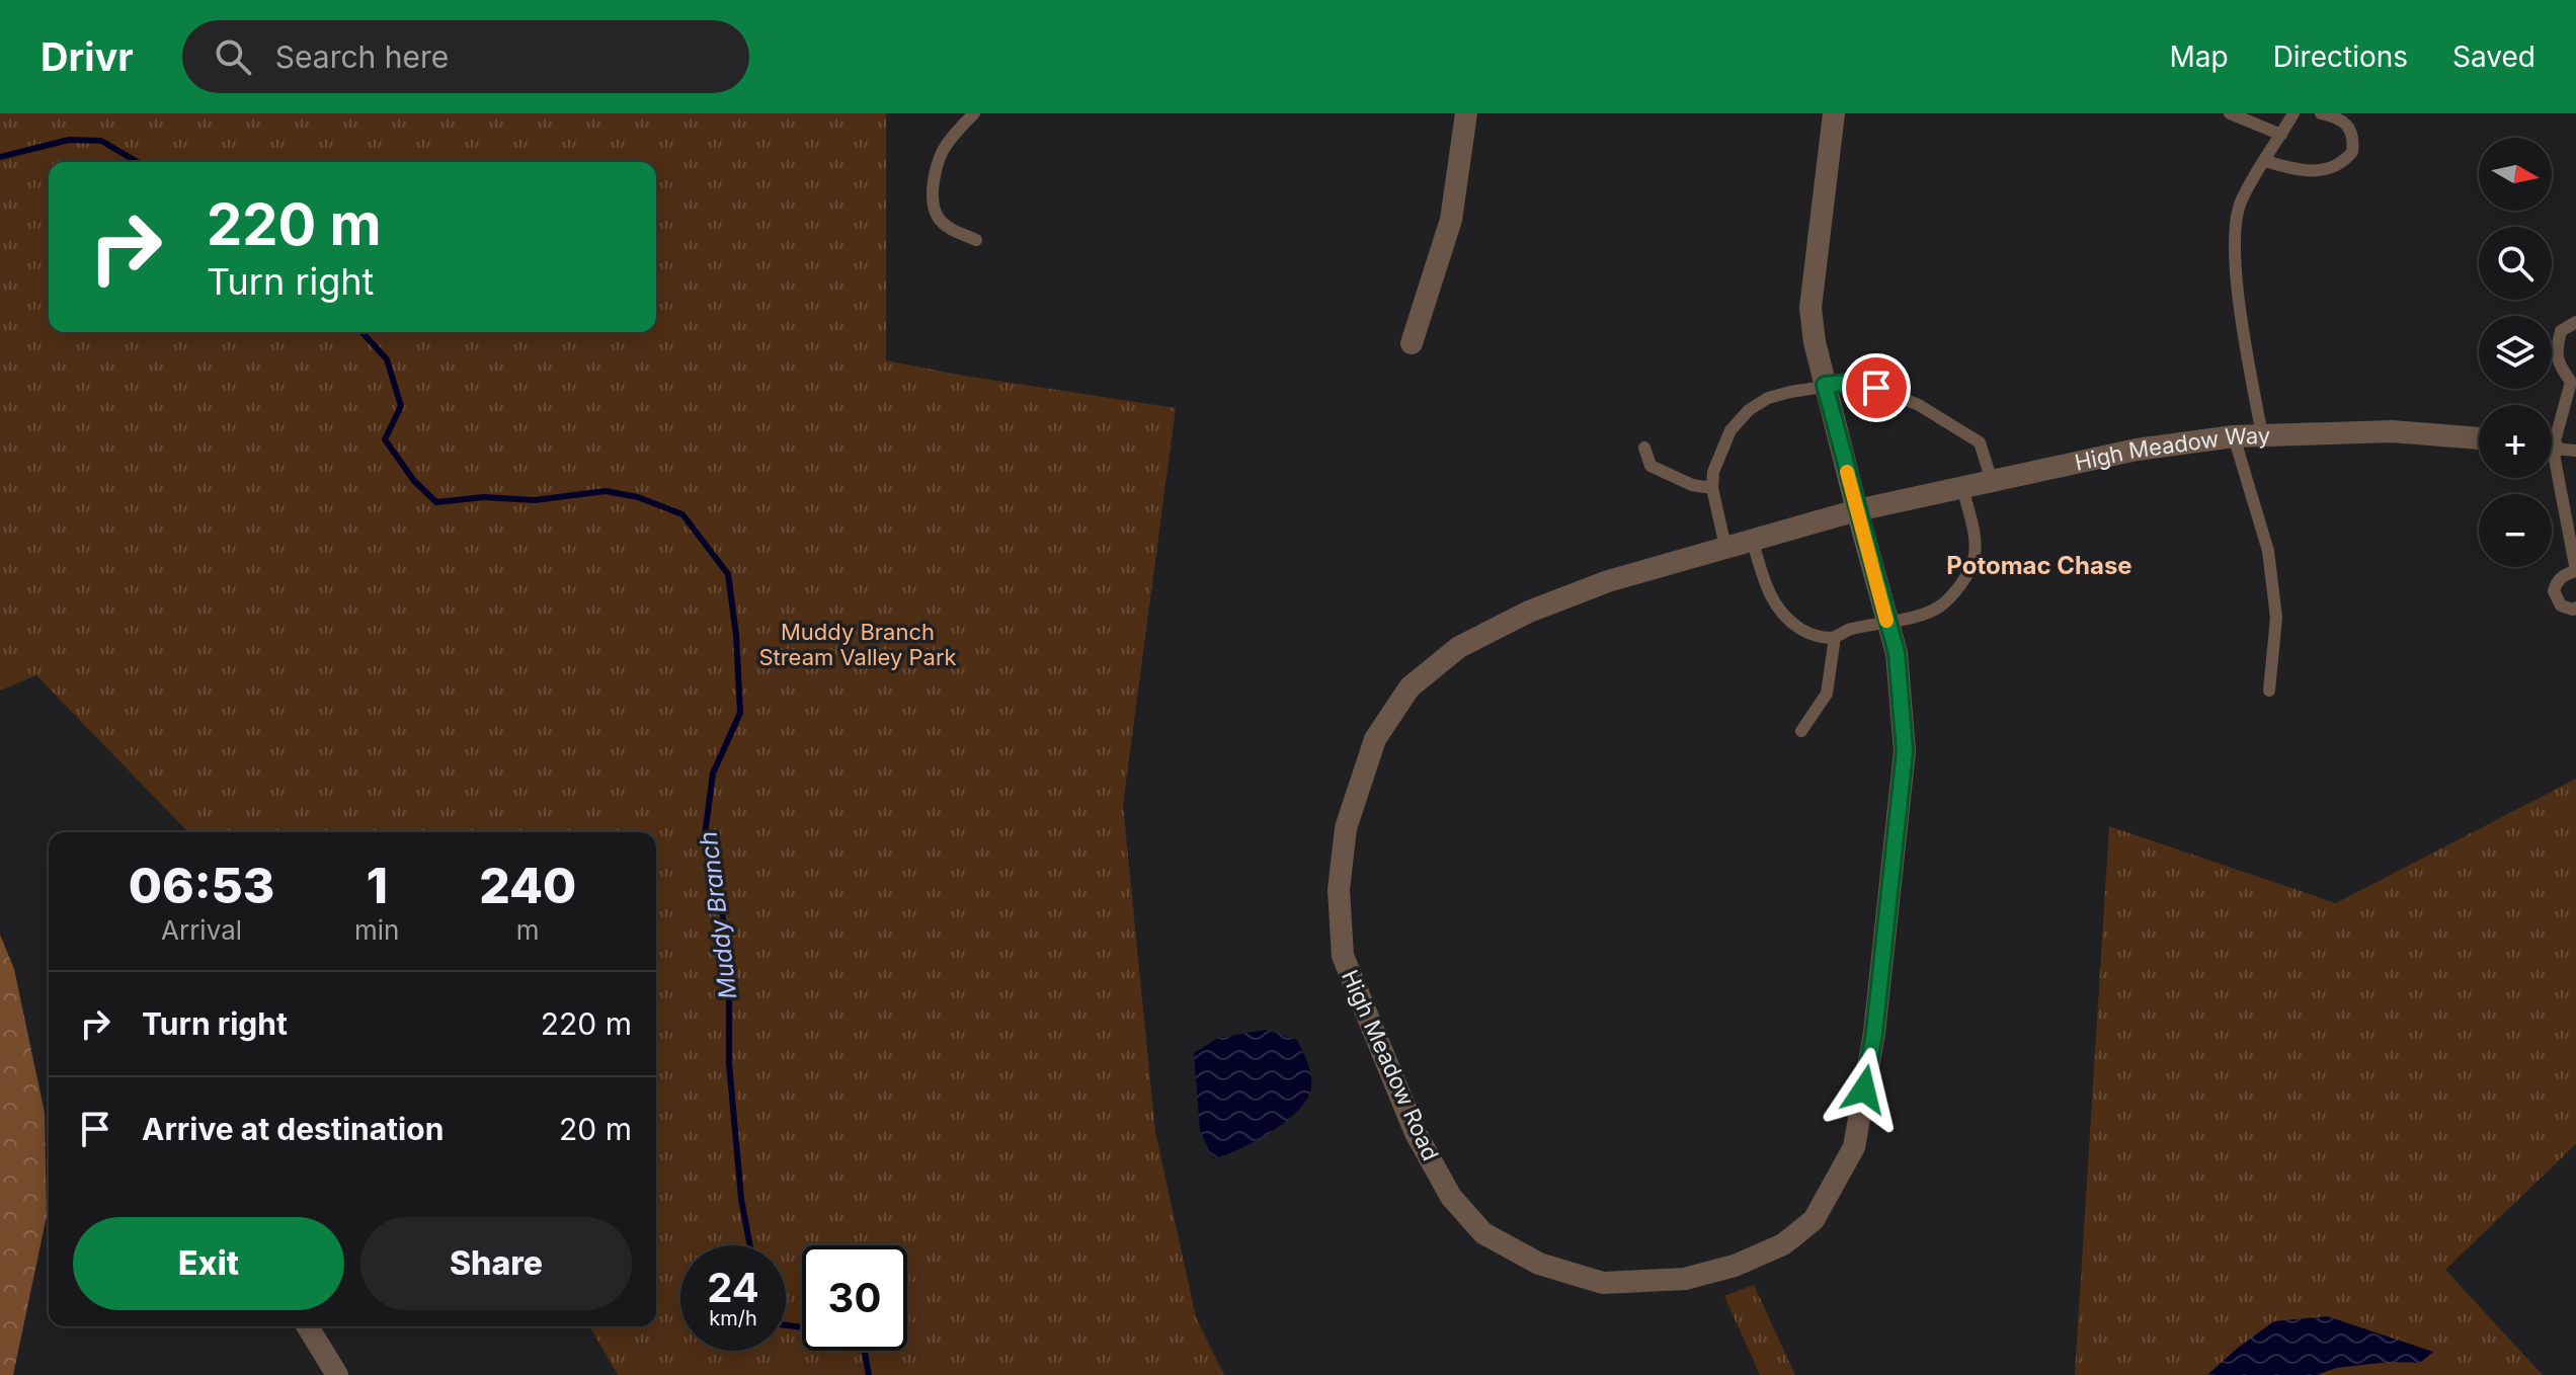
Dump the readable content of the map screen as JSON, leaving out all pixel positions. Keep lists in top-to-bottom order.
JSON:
{
  "streets": {
    "street": ["High Meadow Way", "High Meadow Road"]
  },
  "crossings": [
    ["High Meadow Way", "High Meadow Road"]
  ],
  "districts": ["Potomac Chase"],
  "water": ["Muddy Branch"],
  "parks": ["Muddy Branch Stream Valley Park"],
  "north": "right",
  "page": {
    "header": "Drivr",
    "search": "Search here",
    "nav": ["Map", "Directions", "Saved"],
    "map_buttons": ["+", "−"],
    "turn": ["220 m", "Turn right"],
    "eta": [
      "06:53",
      "Arrival",
      "1",
      "min",
      "240",
      "m"
    ],
    "list": [
      {
        "name": "Turn right",
        "value": "220 m"
      },
      {
        "name": "Arrive at destination",
        "value": "20 m"
      }
    ],
    "buttons": ["Exit", "Share"],
    "speed": "24 km/h",
    "limit": "30"
  }
}
